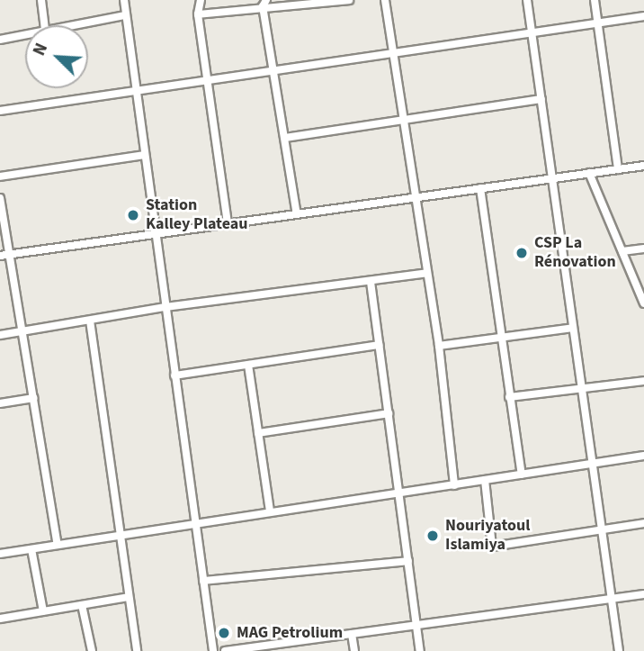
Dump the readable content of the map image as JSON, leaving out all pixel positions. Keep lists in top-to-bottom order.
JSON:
{
  "places": [
    "Station Kalley Plateau",
    "CSP La Rénovation",
    "Nouriyatoul Islamiya",
    "MAG Petrolium"
  ],
  "north": "top left"
}
